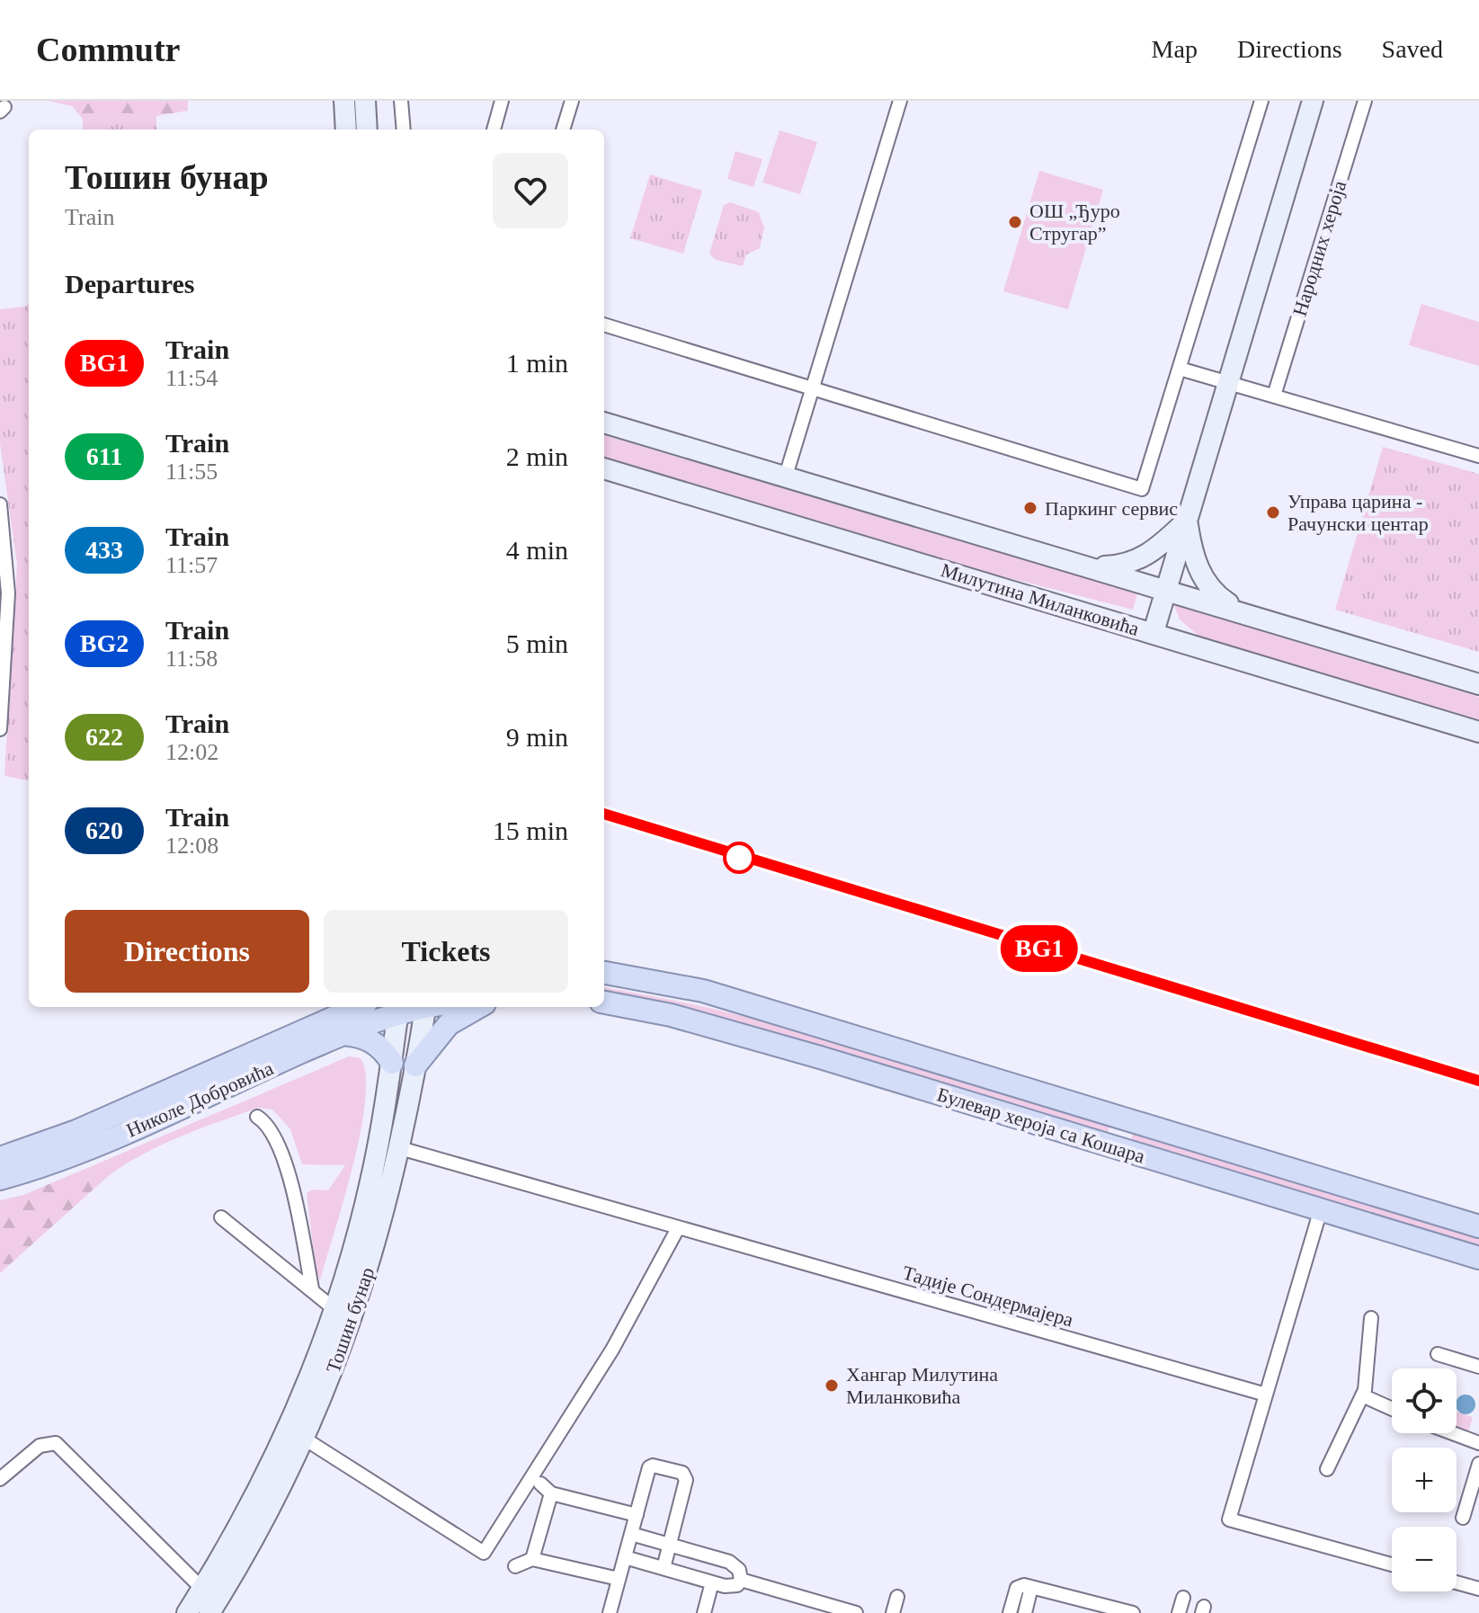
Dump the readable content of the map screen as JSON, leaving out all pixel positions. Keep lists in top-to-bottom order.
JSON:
{
  "streets": {
    "main road": ["Николе Добровића", "Булевар хероја са Кошара"],
    "street": [
      "Народних хероја",
      "Милутина Миланковића",
      "Тадије Сондермајера",
      "Тошин бунар"
    ]
  },
  "crossings": [
    ["Николе Добровића", "Тошин бунар"],
    ["Тадије Сондермајера", "Тошин бунар"]
  ],
  "places": [
    "ОШ „Ђуро Стругар”",
    "Паркинг сервис",
    "Управа царина - Рачунски центар",
    "Хангар Милутина Миланковића"
  ],
  "page": {
    "header": "Commutr",
    "nav": ["Map", "Directions", "Saved"],
    "on_map": "BG1",
    "heading": [
      ["Тошин бунар", "Train"],
      "Departures"
    ],
    "list": [
      {
        "mark": "BG1",
        "name": "Train",
        "note": "11:54",
        "value": "1 min"
      },
      {
        "mark": "611",
        "name": "Train",
        "note": "11:55",
        "value": "2 min"
      },
      {
        "mark": "433",
        "name": "Train",
        "note": "11:57",
        "value": "4 min"
      },
      {
        "mark": "BG2",
        "name": "Train",
        "note": "11:58",
        "value": "5 min"
      },
      {
        "mark": "622",
        "name": "Train",
        "note": "12:02",
        "value": "9 min"
      },
      {
        "mark": "620",
        "name": "Train",
        "note": "12:08",
        "value": "15 min"
      }
    ],
    "buttons": ["Directions", "Tickets"],
    "map_buttons": ["+", "−"]
  }
}
